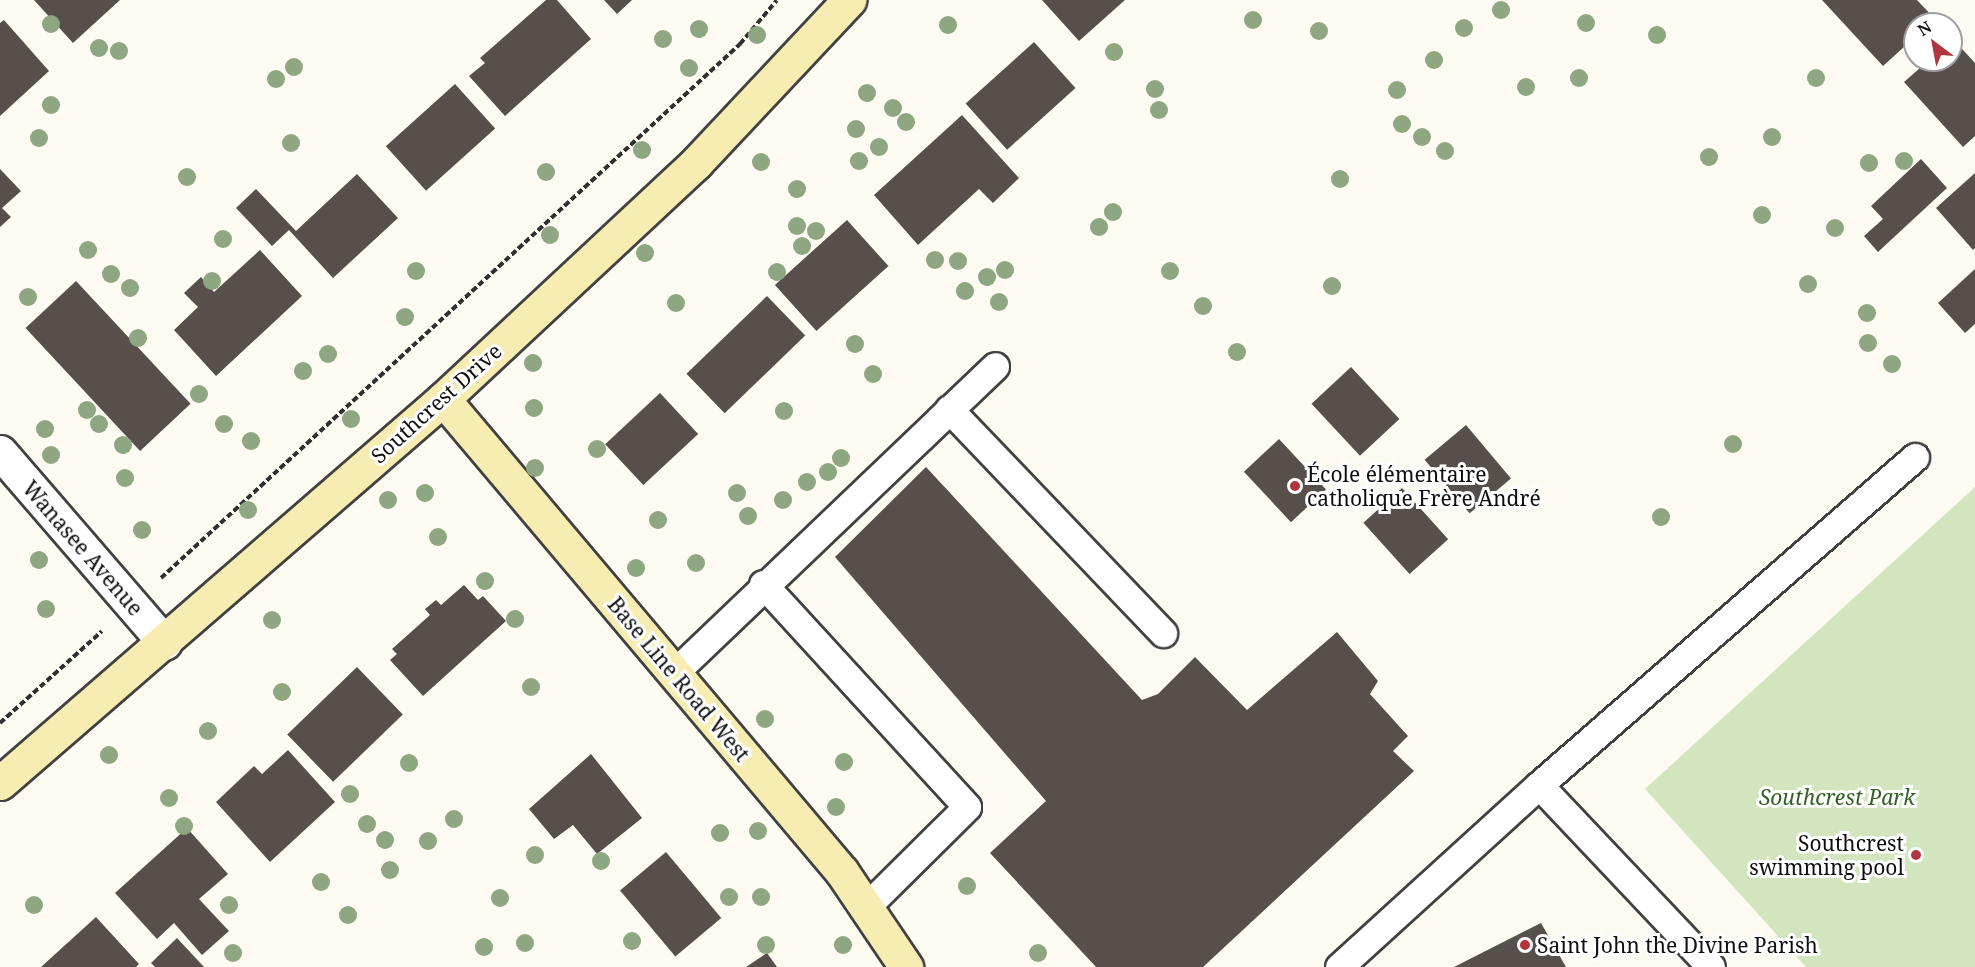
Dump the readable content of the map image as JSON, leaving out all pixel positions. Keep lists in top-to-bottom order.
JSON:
{
  "streets": {
    "street": ["Southcrest Drive", "Wanasee Avenue", "Base Line Road West"]
  },
  "crossings": [
    ["Southcrest Drive", "Wanasee Avenue"],
    ["Southcrest Drive", "Base Line Road West"]
  ],
  "parks": ["Southcrest Park"],
  "places": ["École élémentaire catholique Frère André", "Southcrest swimming pool", "Saint John the Divine Parish"],
  "north": "top left"
}
